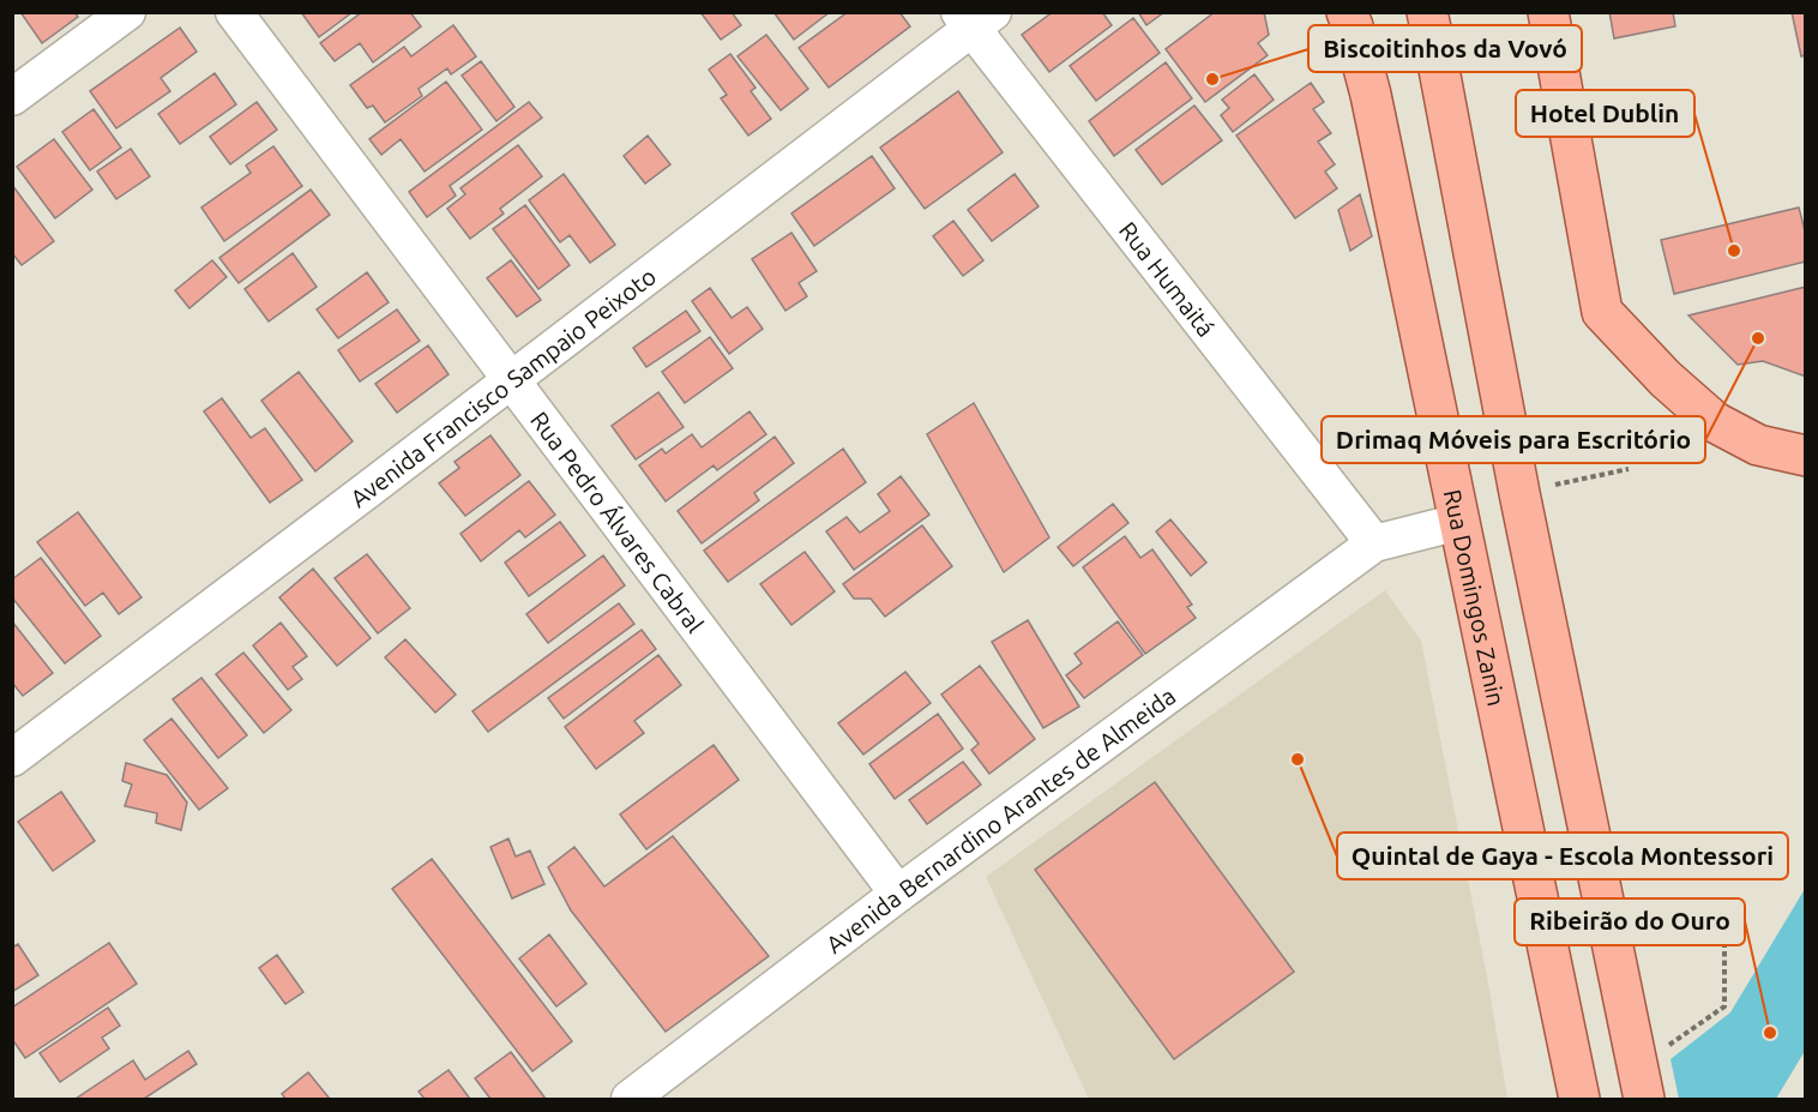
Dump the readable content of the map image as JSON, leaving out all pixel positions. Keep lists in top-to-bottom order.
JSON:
{
  "streets": {
    "main road": ["Rua Domingos Zanin"],
    "street": [
      "Rua Humaitá",
      "Avenida Francisco Sampaio Peixoto",
      "Rua Pedro Álvares Cabral",
      "Avenida Bernardino Arantes de Almeida"
    ]
  },
  "crossings": [
    ["Rua Humaitá", "Avenida Francisco Sampaio Peixoto"],
    ["Rua Humaitá", "Avenida Bernardino Arantes de Almeida"],
    ["Avenida Francisco Sampaio Peixoto", "Rua Pedro Álvares Cabral"],
    ["Rua Pedro Álvares Cabral", "Avenida Bernardino Arantes de Almeida"]
  ],
  "places": [
    "Biscoitinhos da Vovó",
    "Hotel Dublin",
    "Drimaq Móveis para Escritório",
    "Quintal de Gaya - Escola Montessori",
    "Ribeirão do Ouro"
  ]
}
